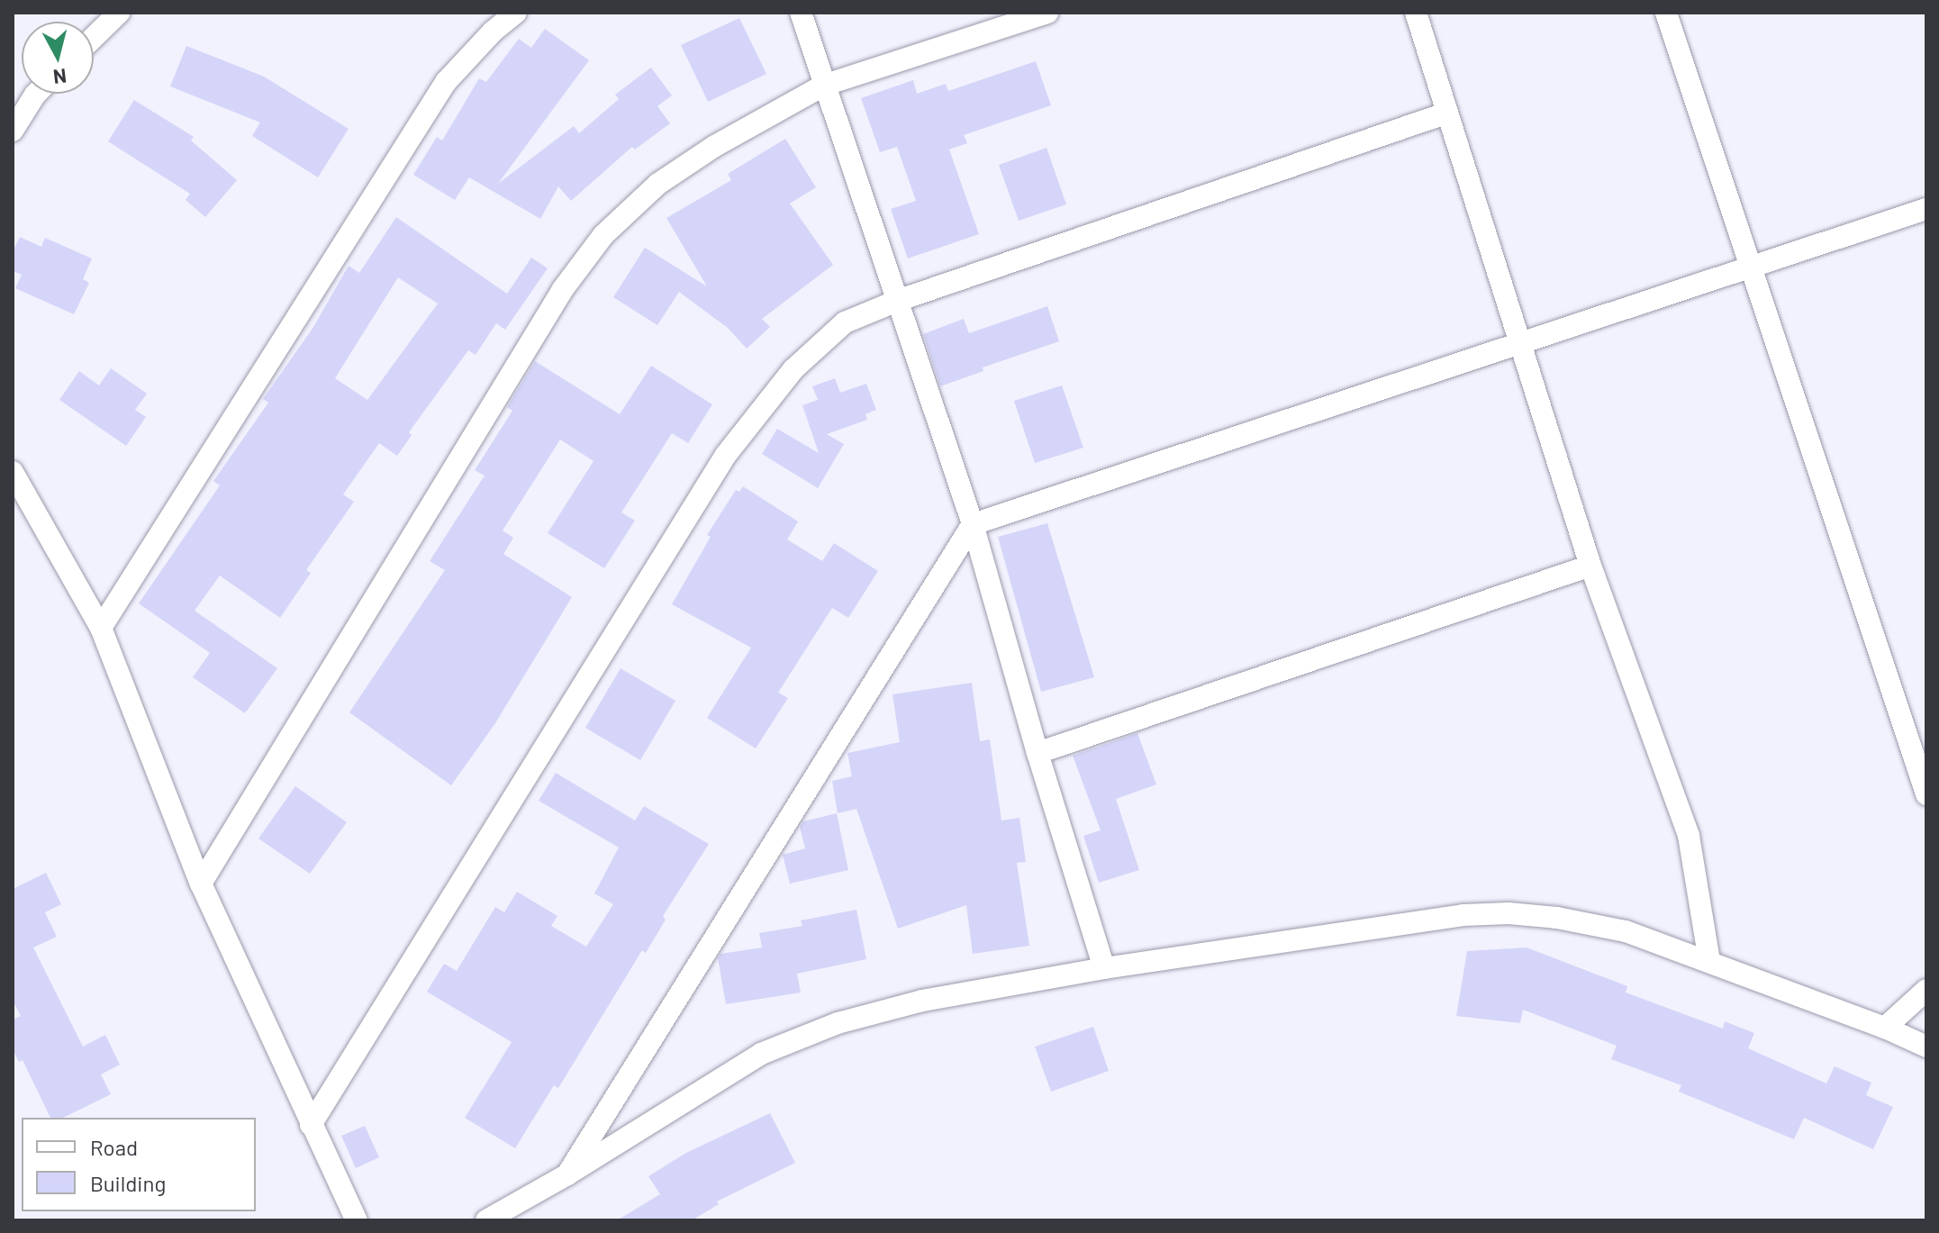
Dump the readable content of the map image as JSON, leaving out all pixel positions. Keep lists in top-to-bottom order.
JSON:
{
  "legend": ["Road", "Building"],
  "north": "bottom"
}
